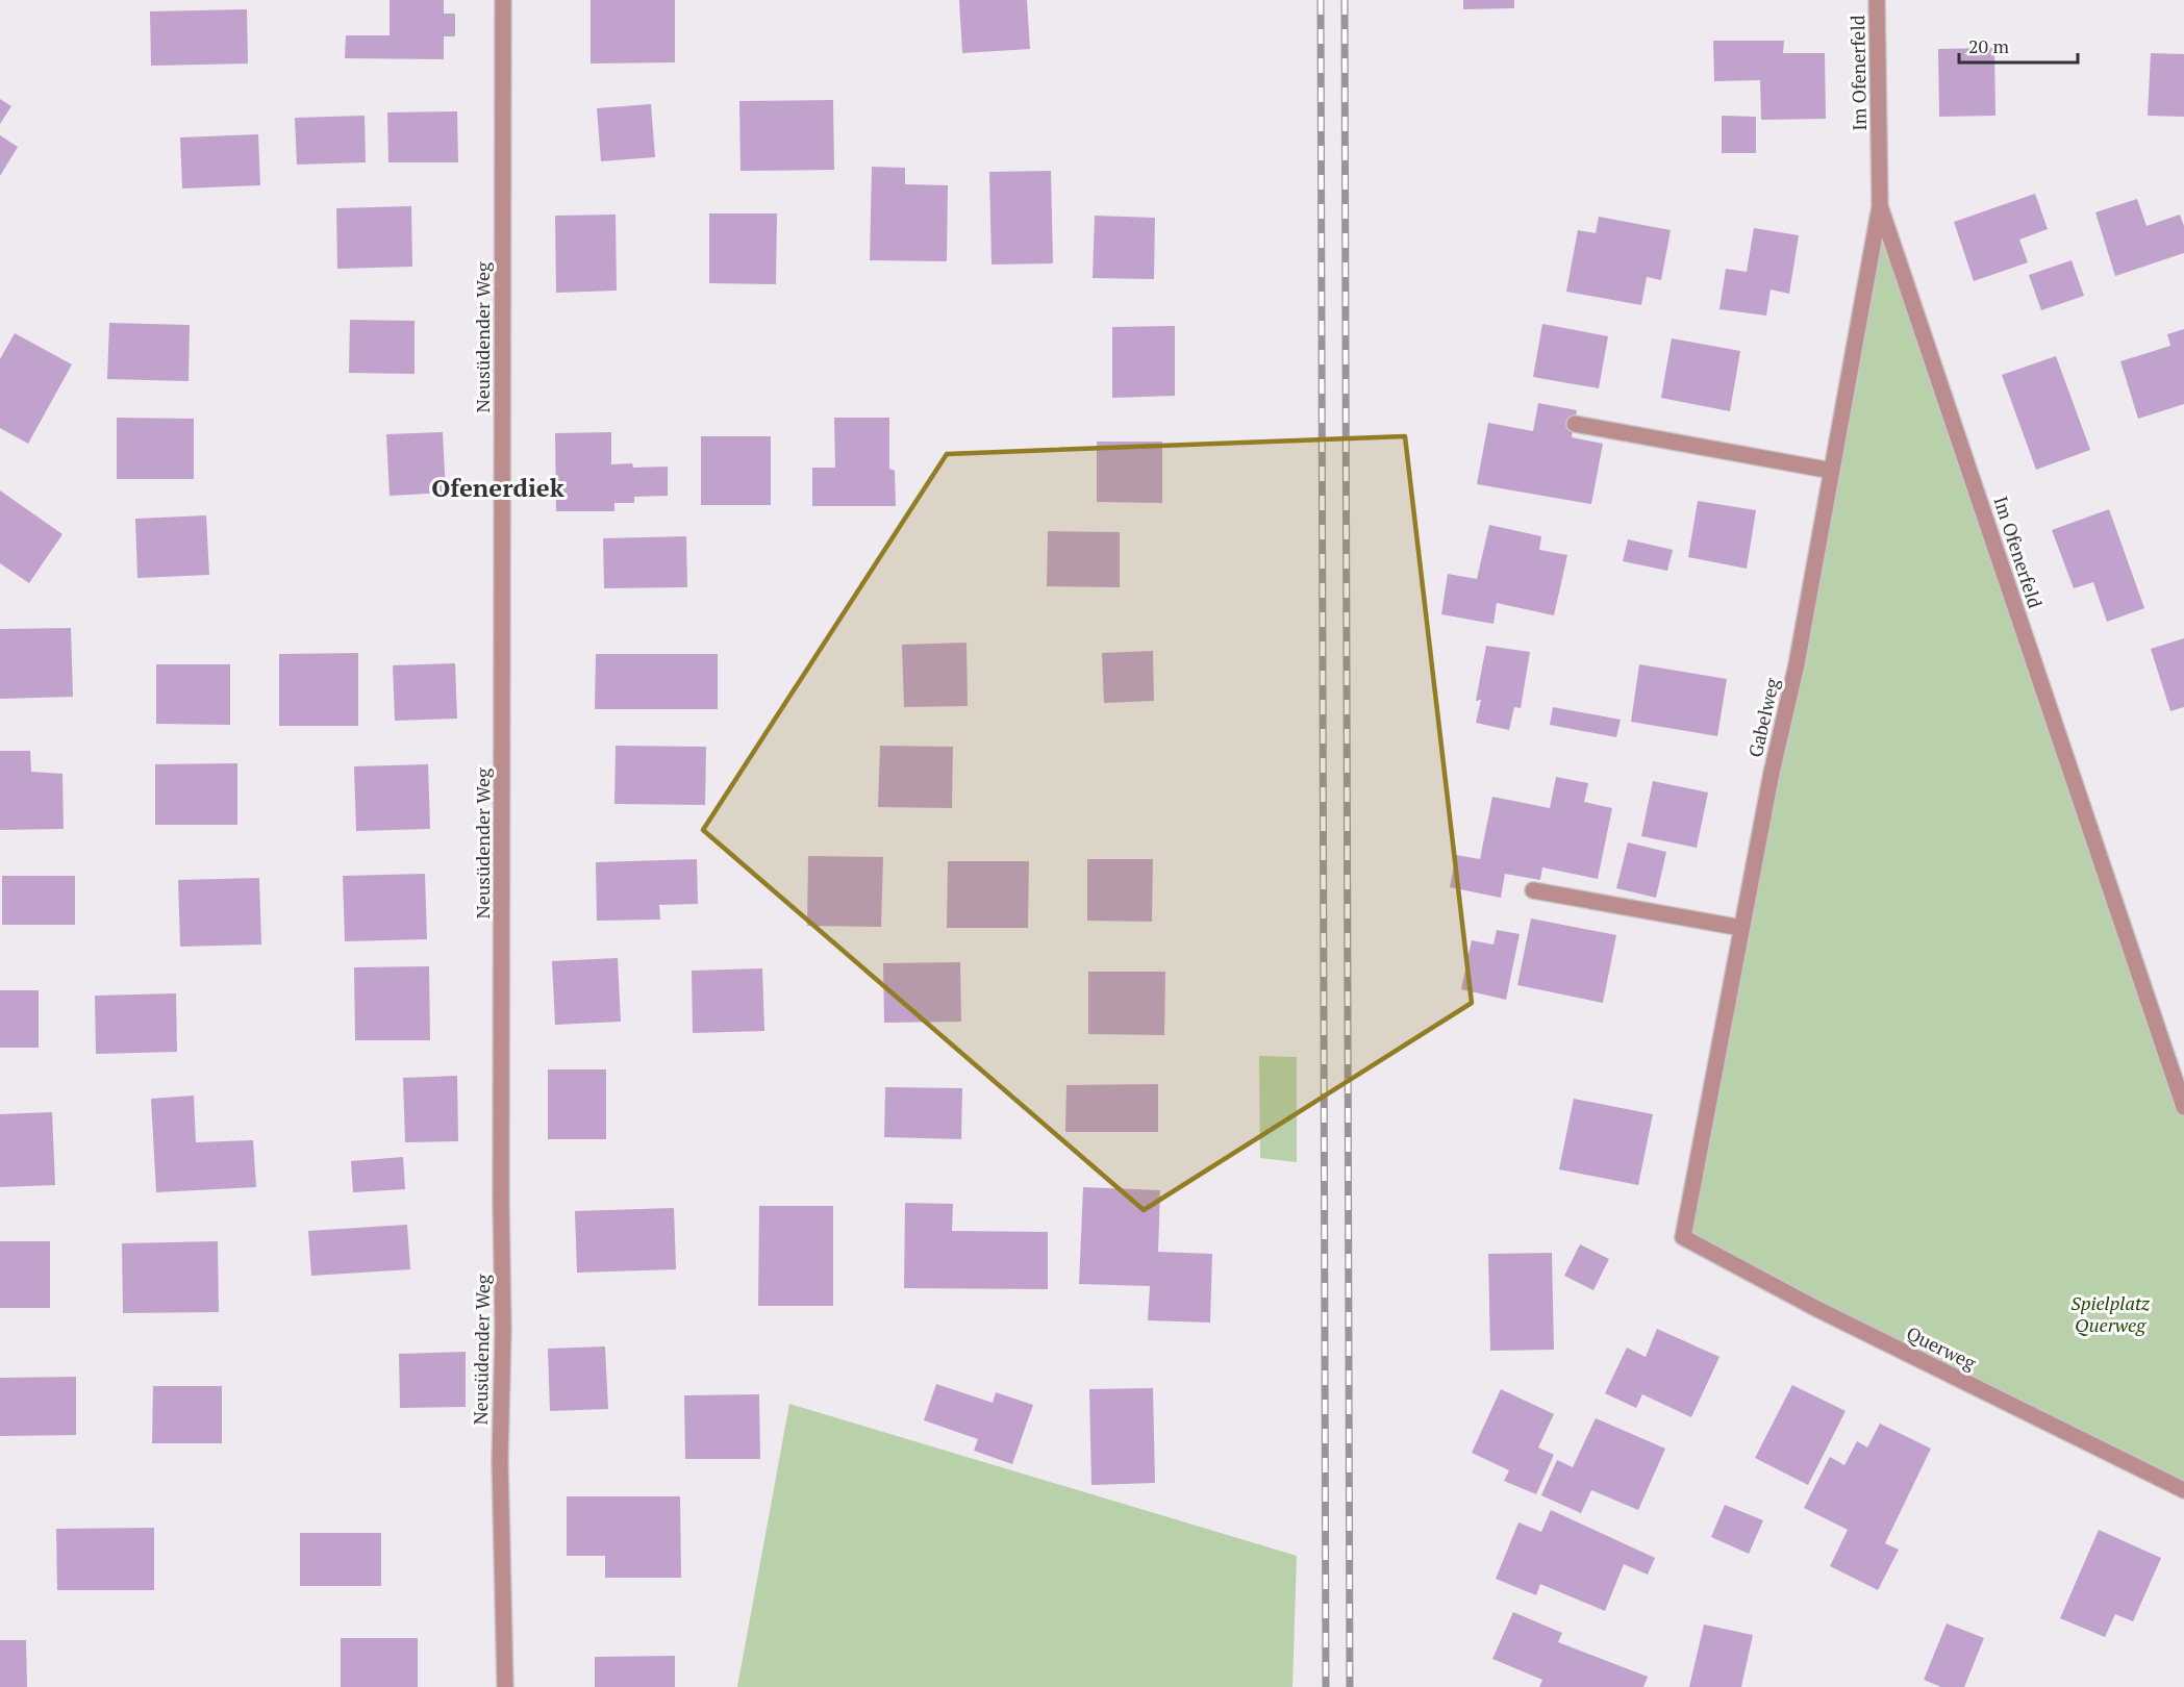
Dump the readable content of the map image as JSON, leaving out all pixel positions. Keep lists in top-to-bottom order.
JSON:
{
  "streets": {
    "street": [
      "Im Ofenerfeld",
      "Neusüdender Weg",
      "Gabelweg",
      "Querweg"
    ]
  },
  "crossings": [
    ["Im Ofenerfeld", "Gabelweg"],
    ["Gabelweg", "Querweg"]
  ],
  "districts": ["Ofenerdiek"],
  "parks": ["Spielplatz Querweg"],
  "scale_bar": "20 m"
}
